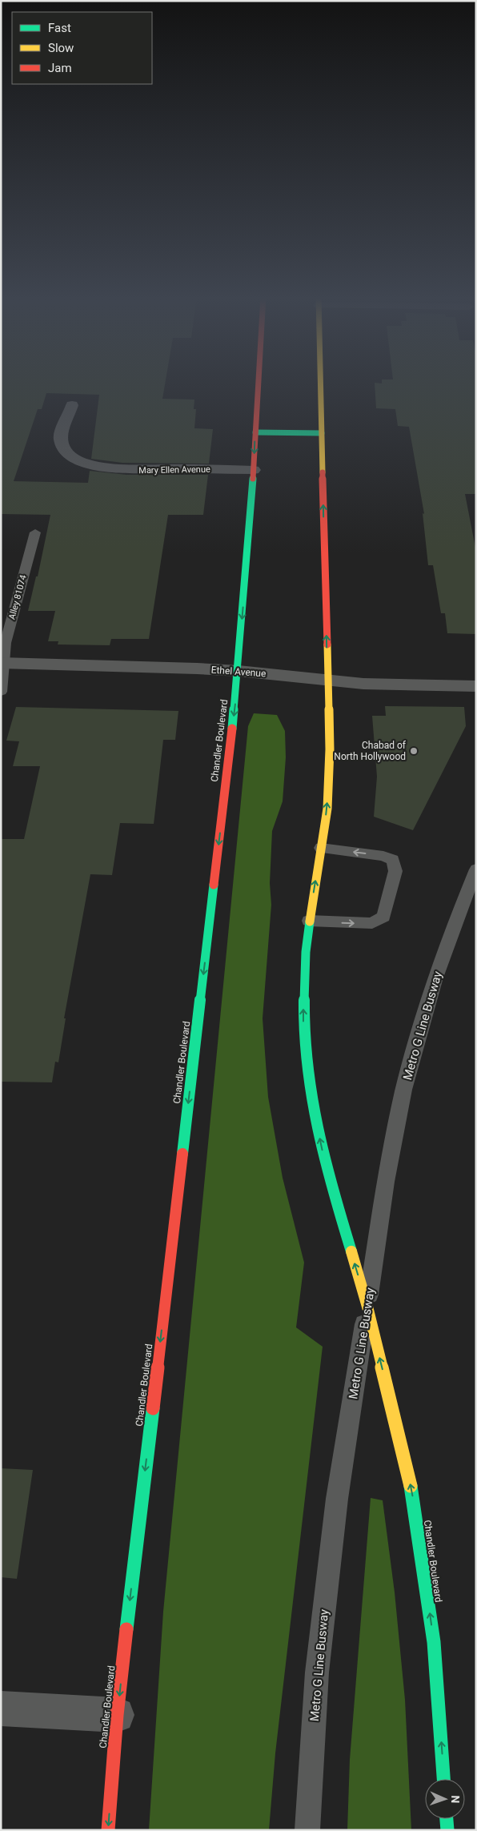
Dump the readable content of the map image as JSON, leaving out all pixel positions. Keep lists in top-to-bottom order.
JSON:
{
  "streets": {
    "street": ["Mary Ellen Avenue", "Ethel Avenue", "Chandler Boulevard"],
    "lane": ["Alley 81074", "Metro G Line Busway"]
  },
  "crossings": [
    ["Mary Ellen Avenue", "Chandler Boulevard"],
    ["Alley 81074", "Ethel Avenue"],
    ["Ethel Avenue", "Chandler Boulevard"],
    ["Chandler Boulevard", "Metro G Line Busway"]
  ],
  "places": ["Chabad of North Hollywood"],
  "legend": ["Fast", "Slow", "Jam"],
  "north": "right"
}
